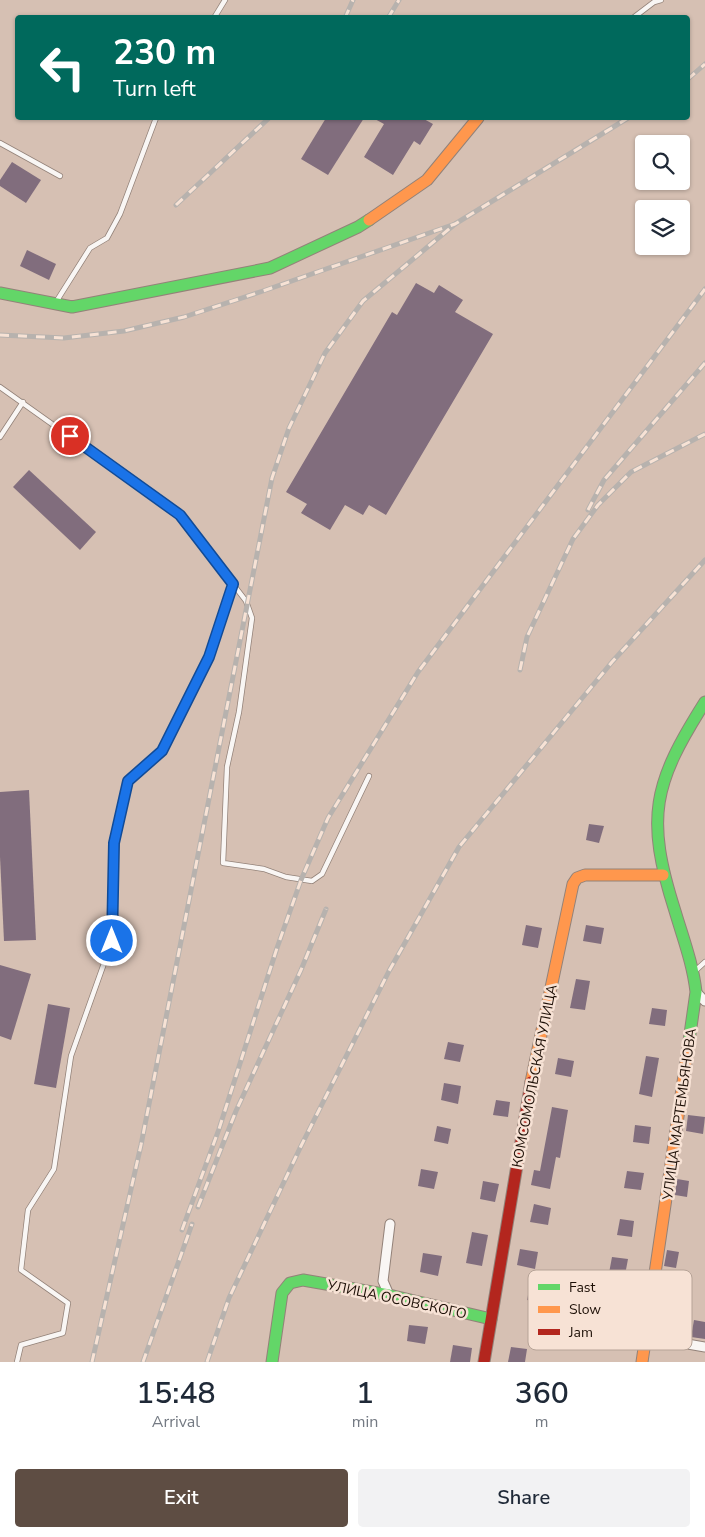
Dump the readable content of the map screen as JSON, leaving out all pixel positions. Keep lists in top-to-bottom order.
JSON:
{
  "streets": {
    "street": ["КОМСОМОЛЬСКАЯ УЛИЦА", "УЛИЦА МАРТЕМЬЯНОВА", "УЛИЦА ОСОВСКОГО"]
  },
  "crossings": [
    ["КОМСОМОЛЬСКАЯ УЛИЦА", "УЛИЦА МАРТЕМЬЯНОВА"],
    ["КОМСОМОЛЬСКАЯ УЛИЦА", "УЛИЦА ОСОВСКОГО"]
  ],
  "legend": ["Fast", "Slow", "Jam"],
  "page": {
    "turn": ["230 m", "Turn left"],
    "eta": [
      "15:48",
      "Arrival",
      "1",
      "min",
      "360",
      "m"
    ],
    "buttons": ["Exit", "Share"]
  }
}
